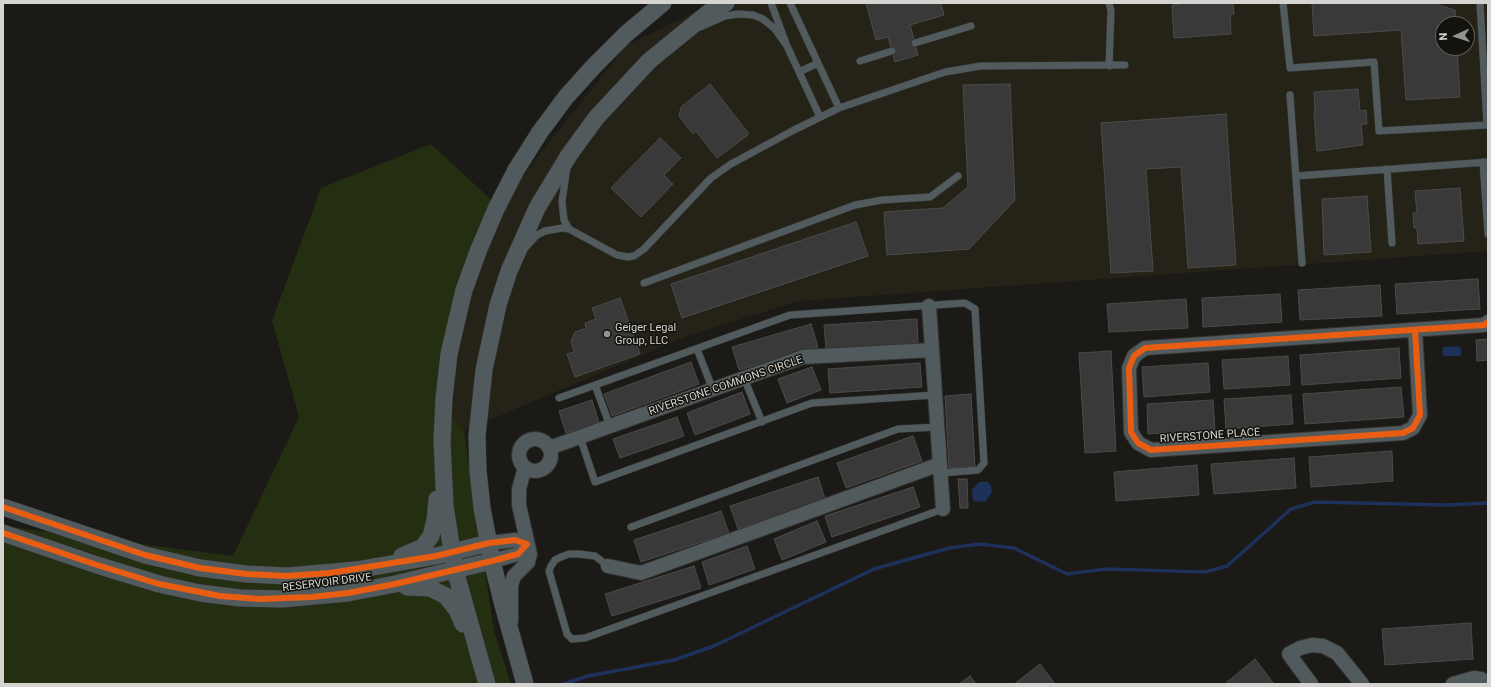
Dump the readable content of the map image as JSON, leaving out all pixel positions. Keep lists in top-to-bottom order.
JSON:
{
  "streets": {
    "street": ["RIVERSTONE COMMONS CIRCLE", "RIVERSTONE PLACE", "RESERVOIR DRIVE"]
  },
  "places": ["Geiger Legal Group, LLC"],
  "north": "left"
}
